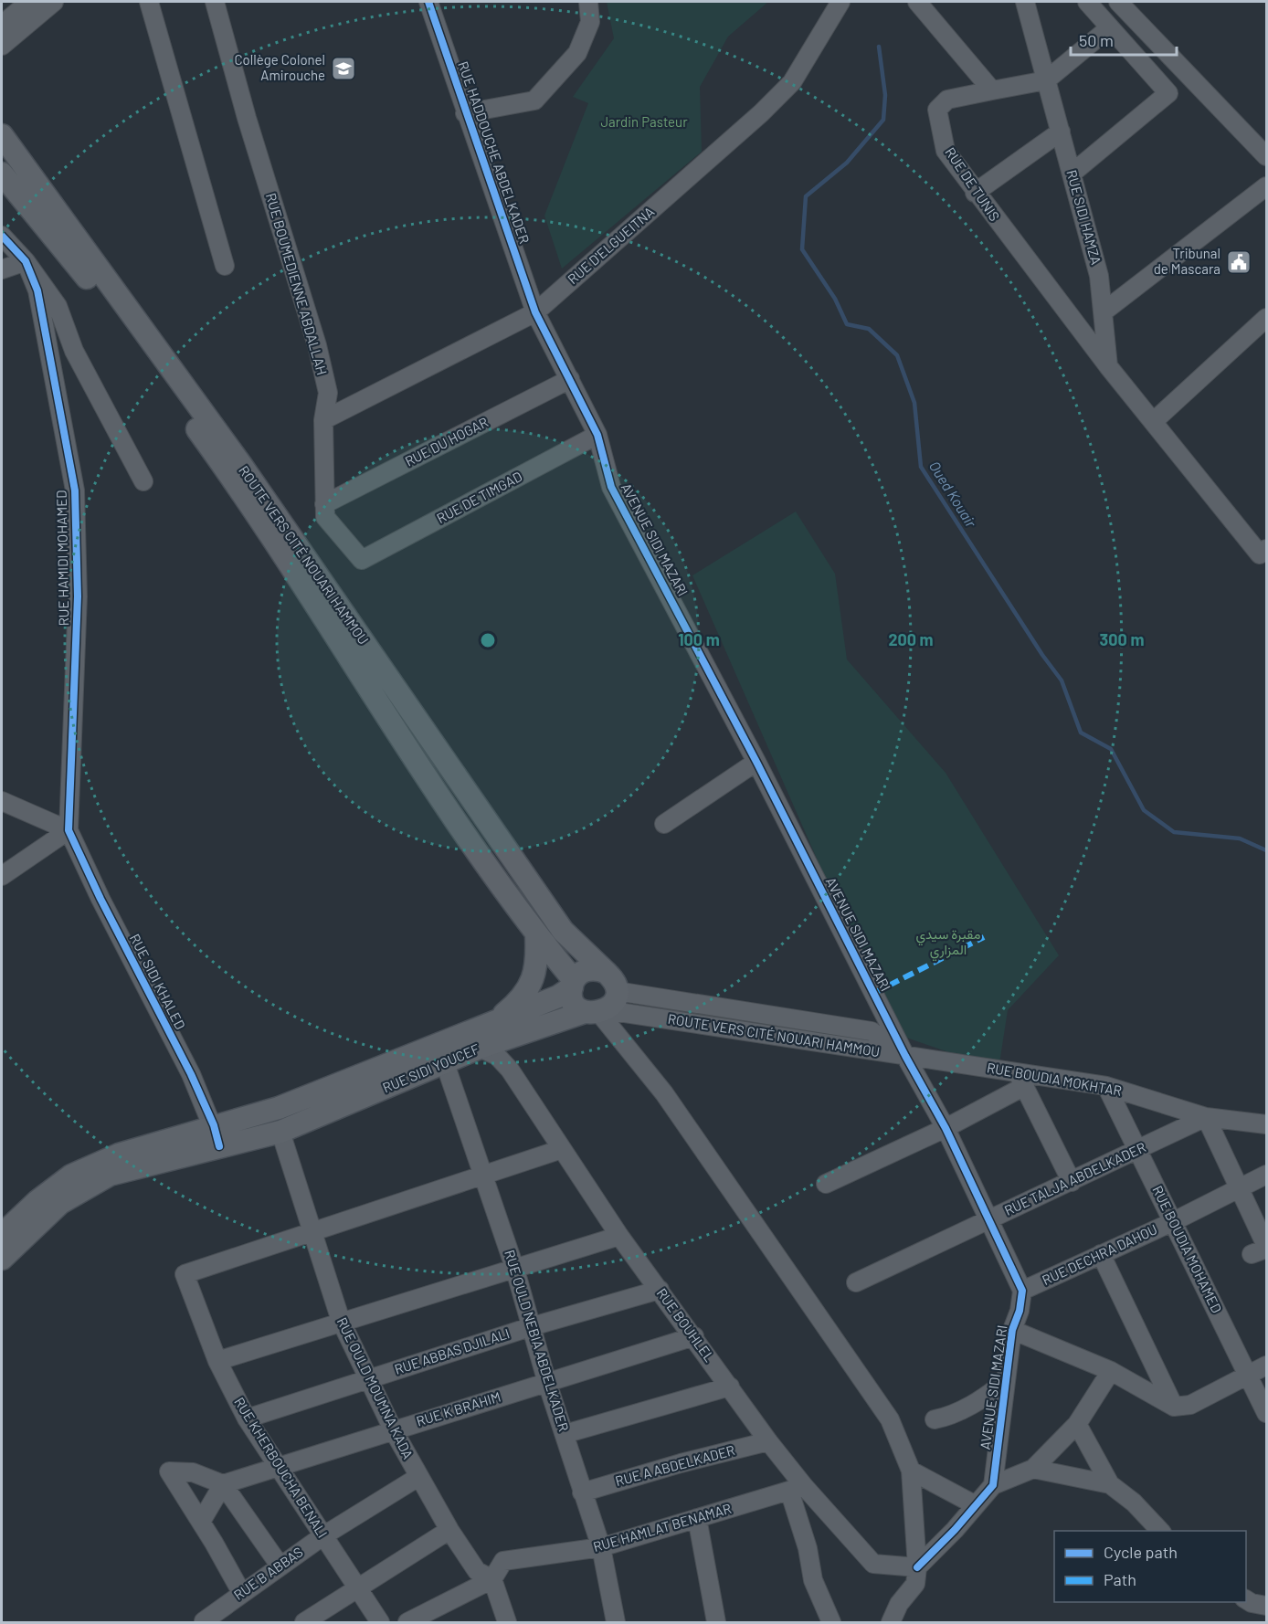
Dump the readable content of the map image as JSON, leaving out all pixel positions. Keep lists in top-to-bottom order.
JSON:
{
  "streets": {
    "main road": ["ROUTE VERS CITÉ NOUARI HAMMOU", "RUE SIDI YOUCEF"],
    "street": [
      "RUE HADDOUCHE ABDELKADER",
      "RUE DE TUNIS",
      "RUE SIDI HAMZA",
      "RUE D'ELGUEITNA",
      "RUE BOUMEDIENNE ABDALLAH",
      "RUE DU HOGAR",
      "RUE DE TIMGAD",
      "AVENUE SIDI MAZARI",
      "RUE HAMIDI MOHAMED",
      "RUE SIDI KHALED",
      "RUE BOUDIA MOKHTAR",
      "RUE TALJA ABDELKADER",
      "RUE BOUDIA MOHAMED",
      "RUE DECHRA DAHOU",
      "RUE BOUHLEL",
      "RUE OULD NEBIA ABDELKADER",
      "RUE ABBAS DJILALI",
      "RUE OULD MOUMNA KADA",
      "RUE K BRAHIM",
      "RUE A ABDELKADER",
      "RUE KHERBOUCHA BENALI",
      "RUE HAMLAT BENAMAR",
      "RUE B ABBAS"
    ]
  },
  "crossings": [
    ["RUE HADDOUCHE ABDELKADER", "RUE D'ELGUEITNA"],
    ["RUE HADDOUCHE ABDELKADER", "AVENUE SIDI MAZARI"],
    ["RUE DE TUNIS", "RUE SIDI HAMZA"],
    ["RUE D'ELGUEITNA", "RUE BOUMEDIENNE ABDALLAH"],
    ["RUE D'ELGUEITNA", "AVENUE SIDI MAZARI"],
    ["RUE BOUMEDIENNE ABDALLAH", "RUE DU HOGAR"],
    ["RUE BOUMEDIENNE ABDALLAH", "RUE DE TIMGAD"],
    ["RUE DU HOGAR", "AVENUE SIDI MAZARI"],
    ["RUE DE TIMGAD", "AVENUE SIDI MAZARI"],
    ["AVENUE SIDI MAZARI", "ROUTE VERS CITÉ NOUARI HAMMOU"],
    ["AVENUE SIDI MAZARI", "RUE BOUDIA MOKHTAR"],
    ["AVENUE SIDI MAZARI", "RUE TALJA ABDELKADER"],
    ["AVENUE SIDI MAZARI", "RUE DECHRA DAHOU"],
    ["ROUTE VERS CITÉ NOUARI HAMMOU", "RUE SIDI YOUCEF"],
    ["ROUTE VERS CITÉ NOUARI HAMMOU", "RUE BOUDIA MOKHTAR"],
    ["RUE HAMIDI MOHAMED", "RUE SIDI KHALED"],
    ["RUE SIDI KHALED", "RUE SIDI YOUCEF"],
    ["RUE SIDI YOUCEF", "RUE BOUHLEL"],
    ["RUE SIDI YOUCEF", "RUE OULD NEBIA ABDELKADER"],
    ["RUE SIDI YOUCEF", "RUE OULD MOUMNA KADA"],
    ["RUE BOUDIA MOKHTAR", "RUE TALJA ABDELKADER"],
    ["RUE BOUDIA MOKHTAR", "RUE BOUDIA MOHAMED"],
    ["RUE TALJA ABDELKADER", "RUE BOUDIA MOHAMED"],
    ["RUE BOUDIA MOHAMED", "RUE DECHRA DAHOU"],
    ["RUE BOUHLEL", "RUE ABBAS DJILALI"],
    ["RUE BOUHLEL", "RUE K BRAHIM"],
    ["RUE BOUHLEL", "RUE A ABDELKADER"],
    ["RUE BOUHLEL", "RUE HAMLAT BENAMAR"],
    ["RUE OULD NEBIA ABDELKADER", "RUE ABBAS DJILALI"],
    ["RUE OULD NEBIA ABDELKADER", "RUE K BRAHIM"],
    ["RUE OULD NEBIA ABDELKADER", "RUE A ABDELKADER"],
    ["RUE OULD NEBIA ABDELKADER", "RUE HAMLAT BENAMAR"],
    ["RUE ABBAS DJILALI", "RUE OULD MOUMNA KADA"],
    ["RUE ABBAS DJILALI", "RUE KHERBOUCHA BENALI"],
    ["RUE OULD MOUMNA KADA", "RUE K BRAHIM"],
    ["RUE OULD MOUMNA KADA", "RUE KHERBOUCHA BENALI"],
    ["RUE OULD MOUMNA KADA", "RUE HAMLAT BENAMAR"],
    ["RUE OULD MOUMNA KADA", "RUE B ABBAS"],
    ["RUE K BRAHIM", "RUE KHERBOUCHA BENALI"],
    ["RUE KHERBOUCHA BENALI", "RUE B ABBAS"]
  ],
  "water": ["Oued Kouair"],
  "parks": ["Jardin Pasteur", "مقبرة سيدي المزاري"],
  "places": {
    "school or university": ["Collège Colonel Amirouche"],
    "public building": ["Tribunal de Mascara"]
  },
  "legend": ["Cycle path", "Path"],
  "scale_bar": "50 m",
  "rings": ["100 m", "200 m", "300 m"]
}
